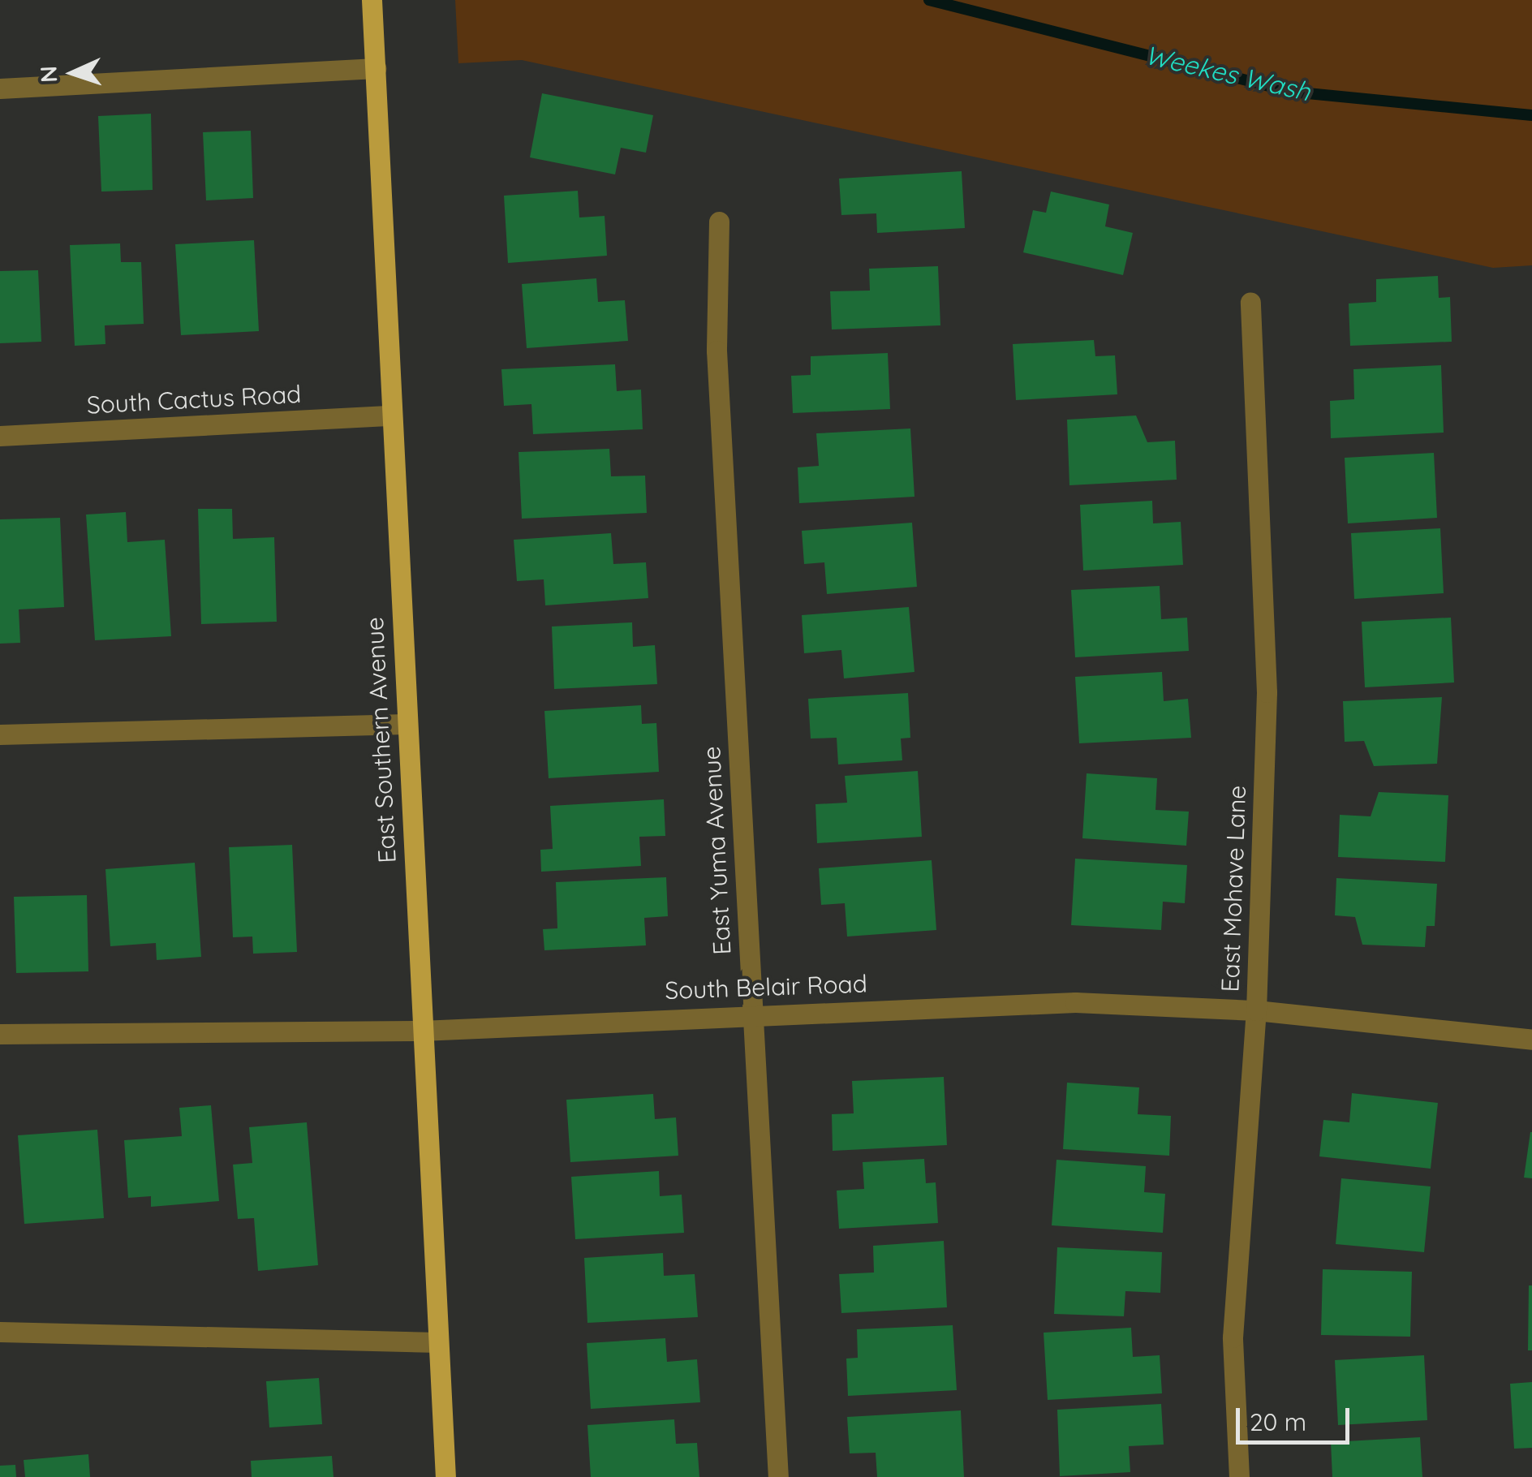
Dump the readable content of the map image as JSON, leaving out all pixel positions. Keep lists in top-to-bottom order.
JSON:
{
  "streets": {
    "main road": ["East Southern Avenue"],
    "street": [
      "South Cactus Road",
      "East Yuma Avenue",
      "East Mohave Lane",
      "South Belair Road"
    ]
  },
  "crossings": [
    ["South Cactus Road", "East Southern Avenue"],
    ["East Southern Avenue", "South Belair Road"],
    ["East Yuma Avenue", "South Belair Road"],
    ["East Mohave Lane", "South Belair Road"]
  ],
  "water": ["Weekes Wash"],
  "scale_bar": "20 m",
  "north": "left"
}
